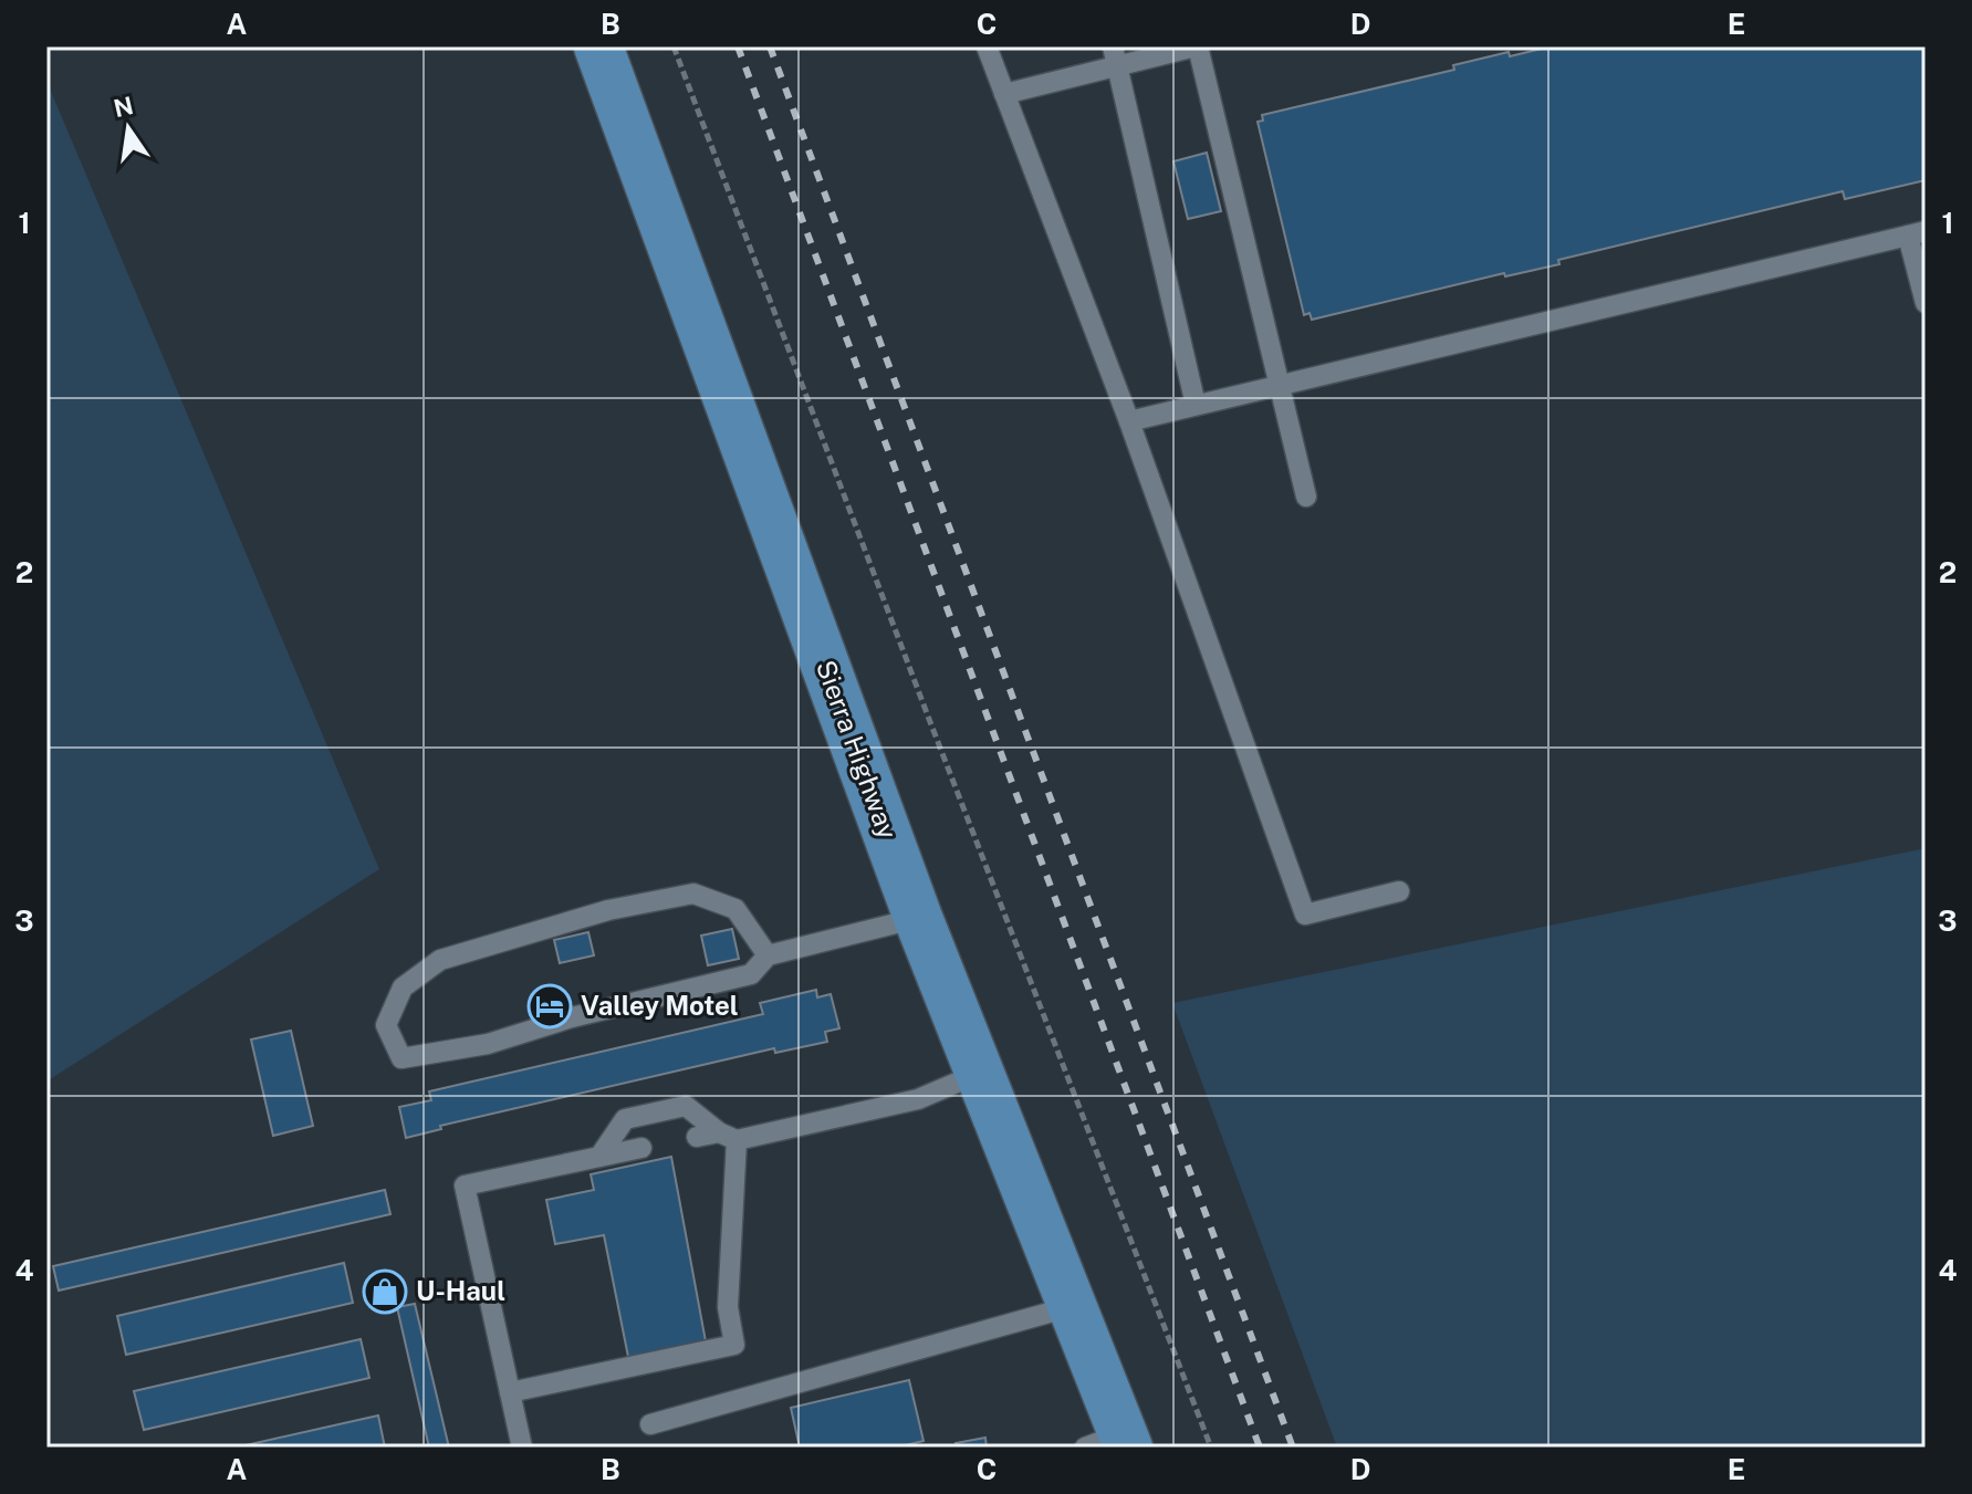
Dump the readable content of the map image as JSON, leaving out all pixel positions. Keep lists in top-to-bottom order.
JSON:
{
  "streets": {
    "main road": ["Sierra Highway"]
  },
  "places": {
    "hotel": ["Valley Motel"],
    "shop": ["U-Haul"]
  },
  "north": "top",
  "grid": {
    "columns": [
      "A",
      "B",
      "C",
      "D",
      "E"
    ],
    "rows": [
      "1",
      "2",
      "3",
      "4"
    ]
  }
}
